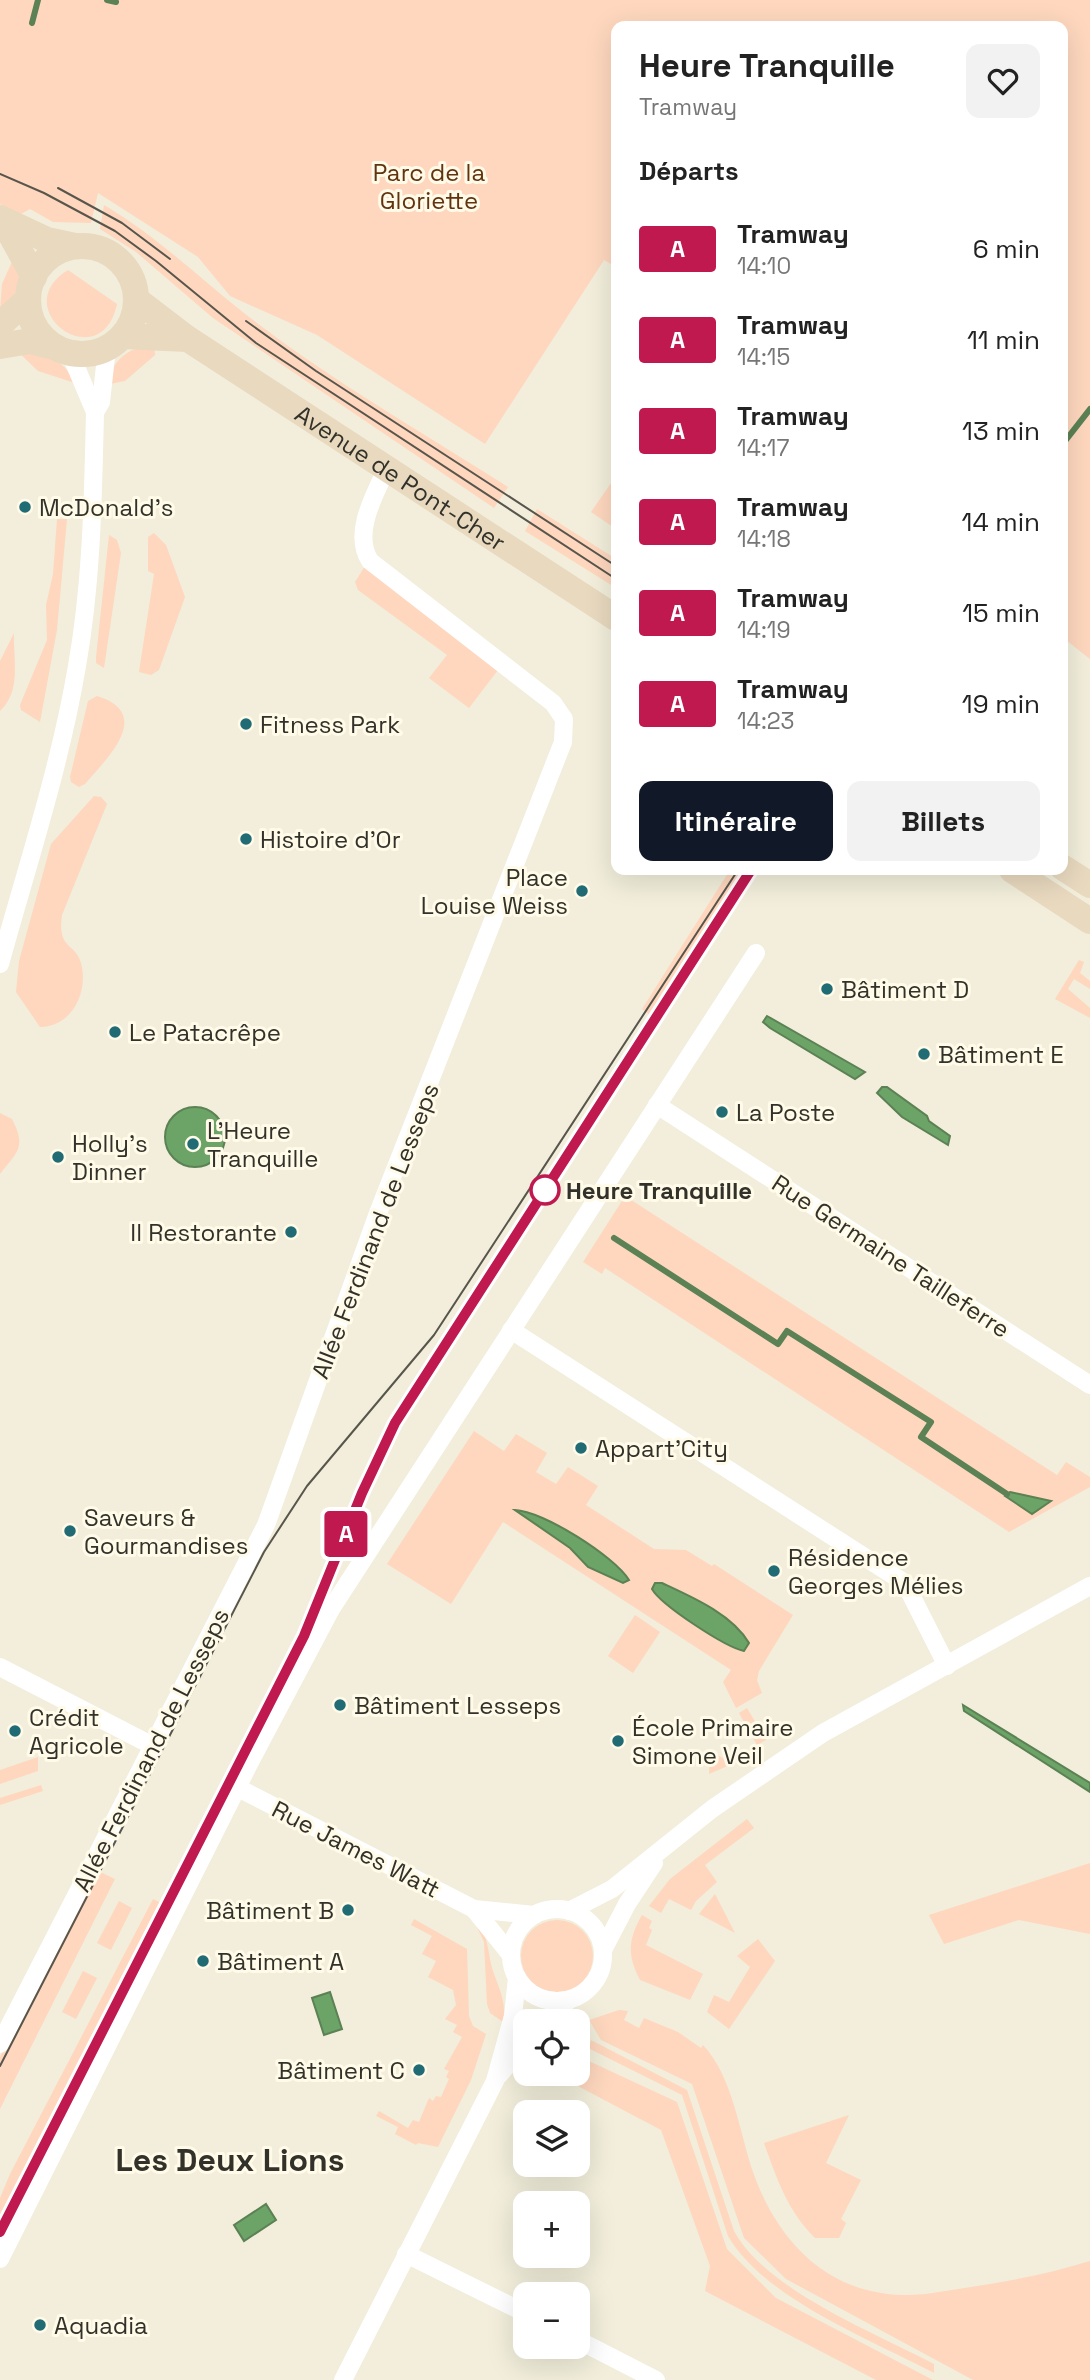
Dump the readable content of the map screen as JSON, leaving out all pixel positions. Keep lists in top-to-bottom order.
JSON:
{
  "streets": {
    "main road": ["Avenue de Pont-Cher"],
    "street": ["Allée Ferdinand de Lesseps", "Rue Germaine Tailleferre", "Rue James Watt"]
  },
  "crossings": [
    ["Avenue de Pont-Cher", "Allée Ferdinand de Lesseps"]
  ],
  "districts": ["Les Deux Lions"],
  "parks": ["Parc de la Gloriette"],
  "places": [
    "McDonald's",
    "Fitness Park",
    "Histoire d'Or",
    "Place Louise Weiss",
    "Bâtiment D",
    "Le Patacrêpe",
    "Bâtiment E",
    "La Poste",
    "L'Heure Tranquille",
    "Holly's Dinner",
    "Heure Tranquille",
    "Il Restorante",
    "Appart'City",
    "Saveurs & Gourmandises",
    "Résidence Georges Mélies",
    "Bâtiment Lesseps",
    "Crédit Agricole",
    "École Primaire Simone Veil",
    "Bâtiment B",
    "Bâtiment A",
    "Bâtiment C",
    "Aquadia"
  ],
  "lines": ["tram line A"],
  "page": {
    "on_map": "A",
    "heading": [
      ["Heure Tranquille", "Tramway"],
      "Départs"
    ],
    "list": [
      {
        "mark": "A",
        "name": "Tramway",
        "note": "14:10",
        "value": "6 min"
      },
      {
        "mark": "A",
        "name": "Tramway",
        "note": "14:15",
        "value": "11 min"
      },
      {
        "mark": "A",
        "name": "Tramway",
        "note": "14:17",
        "value": "13 min"
      },
      {
        "mark": "A",
        "name": "Tramway",
        "note": "14:18",
        "value": "14 min"
      },
      {
        "mark": "A",
        "name": "Tramway",
        "note": "14:19",
        "value": "15 min"
      },
      {
        "mark": "A",
        "name": "Tramway",
        "note": "14:23",
        "value": "19 min"
      }
    ],
    "buttons": ["Itinéraire", "Billets"],
    "map_buttons": ["+", "−"]
  }
}
